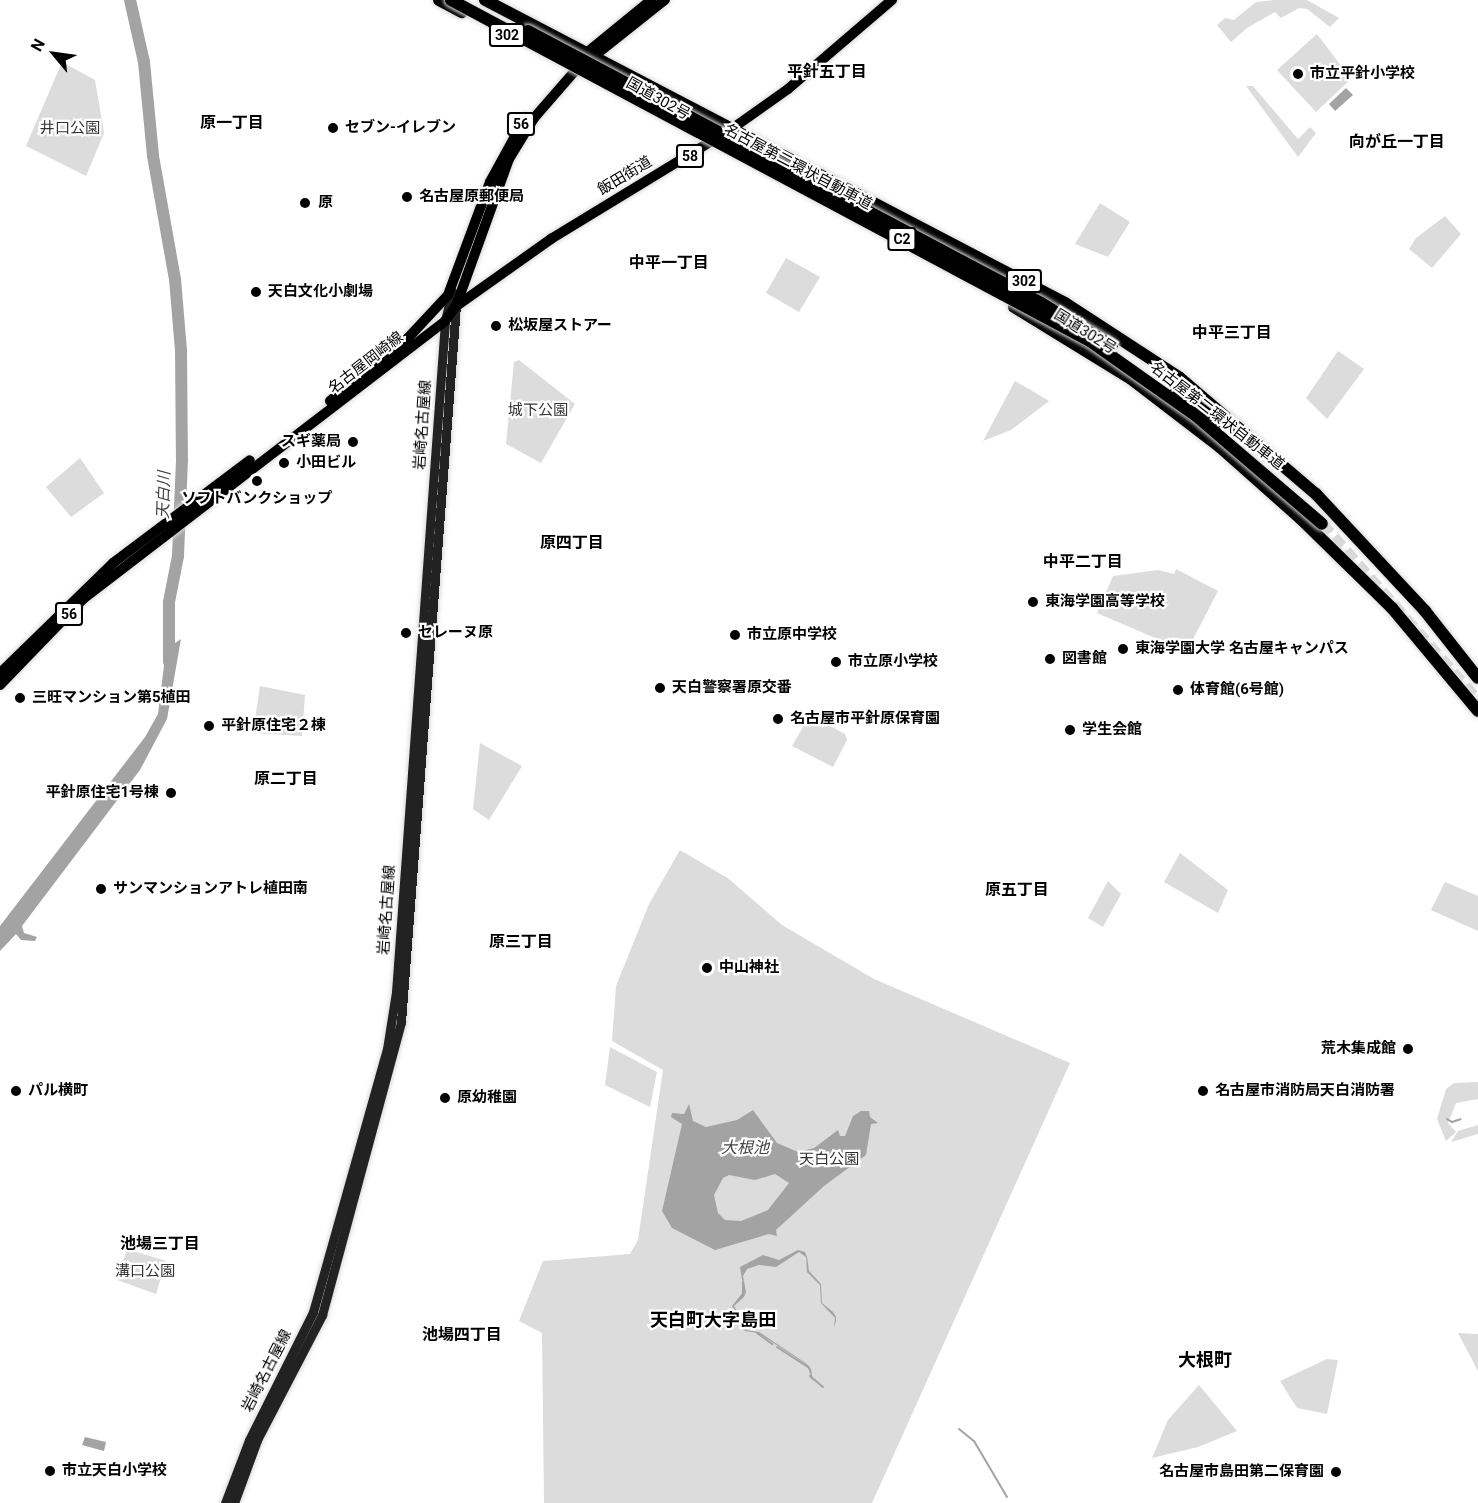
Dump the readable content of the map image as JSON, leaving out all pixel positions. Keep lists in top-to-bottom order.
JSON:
{
  "streets": {
    "highway": [
      "302",
      "国道302号",
      "名古屋第二環状自動車道",
      "C2"
    ],
    "main road": [
      "56",
      "58",
      "飯田街道",
      "名古屋岡崎線",
      "岩崎名古屋線"
    ]
  },
  "crossings": [
    ["国道302号", "飯田街道"],
    ["国道302号", "名古屋岡崎線"],
    ["56", "飯田街道"],
    ["56", "名古屋岡崎線"],
    ["56", "岩崎名古屋線"],
    ["飯田街道", "名古屋岡崎線"],
    ["飯田街道", "岩崎名古屋線"],
    ["名古屋岡崎線", "岩崎名古屋線"]
  ],
  "districts": [
    "平針五丁目",
    "原一丁目",
    "向が丘一丁目",
    "中平一丁目",
    "中平三丁目",
    "原四丁目",
    "中平二丁目",
    "原二丁目",
    "原五丁目",
    "原三丁目",
    "池場三丁目",
    "天白町大字島田",
    "池場四丁目",
    "大根町"
  ],
  "water": ["天白川", "大根池"],
  "parks": [
    "井口公園",
    "城下公園",
    "天白公園",
    "溝口公園"
  ],
  "places": [
    "市立平針小学校",
    "セブン-イレブン",
    "名古屋原郵便局",
    "原",
    "天白文化小劇場",
    "松坂屋ストアー",
    "スギ薬局",
    "小田ビル",
    "ソフトバンクショップ",
    "東海学園高等学校",
    "セレーヌ原",
    "市立原中学校",
    "東海学園大学 名古屋キャンパス",
    "図書館",
    "市立原小学校",
    "天白警察署原交番",
    "体育館(6号館)",
    "三旺マンション第5植田",
    "名古屋市平針原保育園",
    "平針原住宅２棟",
    "学生会館",
    "平針原住宅1号棟",
    "サンマンションアトレ植田南",
    "中山神社",
    "荒木集成館",
    "パル横町",
    "名古屋市消防局天白消防署",
    "原幼稚園",
    "市立天白小学校",
    "名古屋市島田第二保育園"
  ],
  "north": "top left"
}
